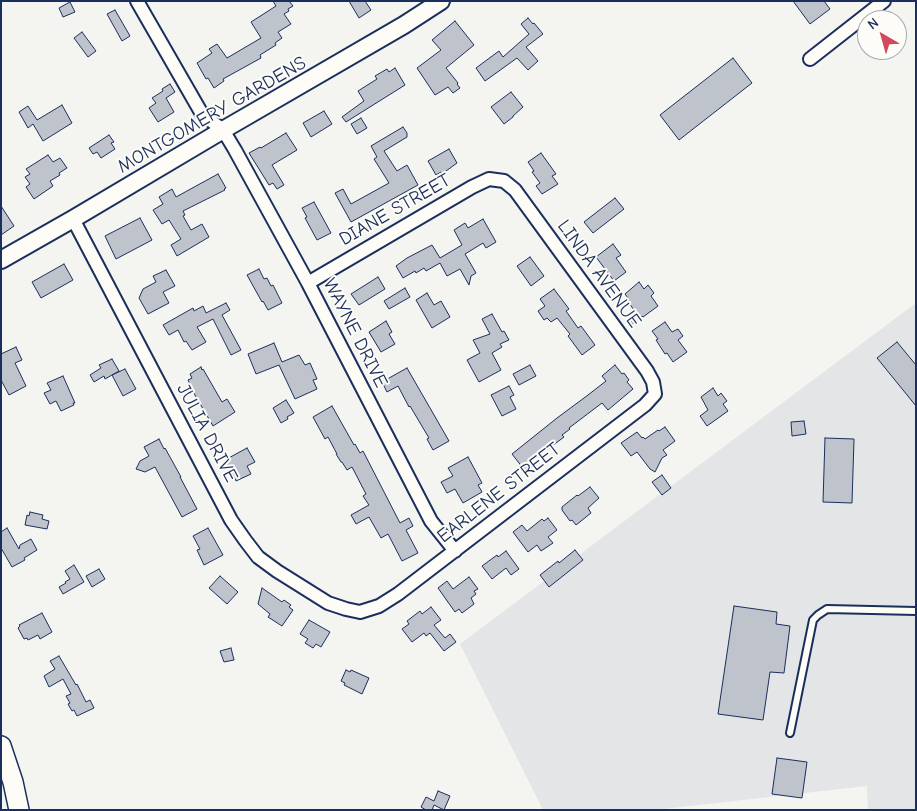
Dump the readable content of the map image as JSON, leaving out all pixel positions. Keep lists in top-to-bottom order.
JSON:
{
  "streets": {
    "street": [
      "MONTGOMERY GARDENS",
      "DIANE STREET",
      "LINDA AVENUE",
      "WAYNE DRIVE",
      "JULIA DRIVE",
      "EARLENE STREET"
    ]
  },
  "crossings": [
    ["MONTGOMERY GARDENS", "WAYNE DRIVE"],
    ["MONTGOMERY GARDENS", "JULIA DRIVE"],
    ["DIANE STREET", "LINDA AVENUE"],
    ["DIANE STREET", "WAYNE DRIVE"],
    ["LINDA AVENUE", "EARLENE STREET"],
    ["WAYNE DRIVE", "EARLENE STREET"],
    ["JULIA DRIVE", "EARLENE STREET"]
  ],
  "north": "top left"
}
